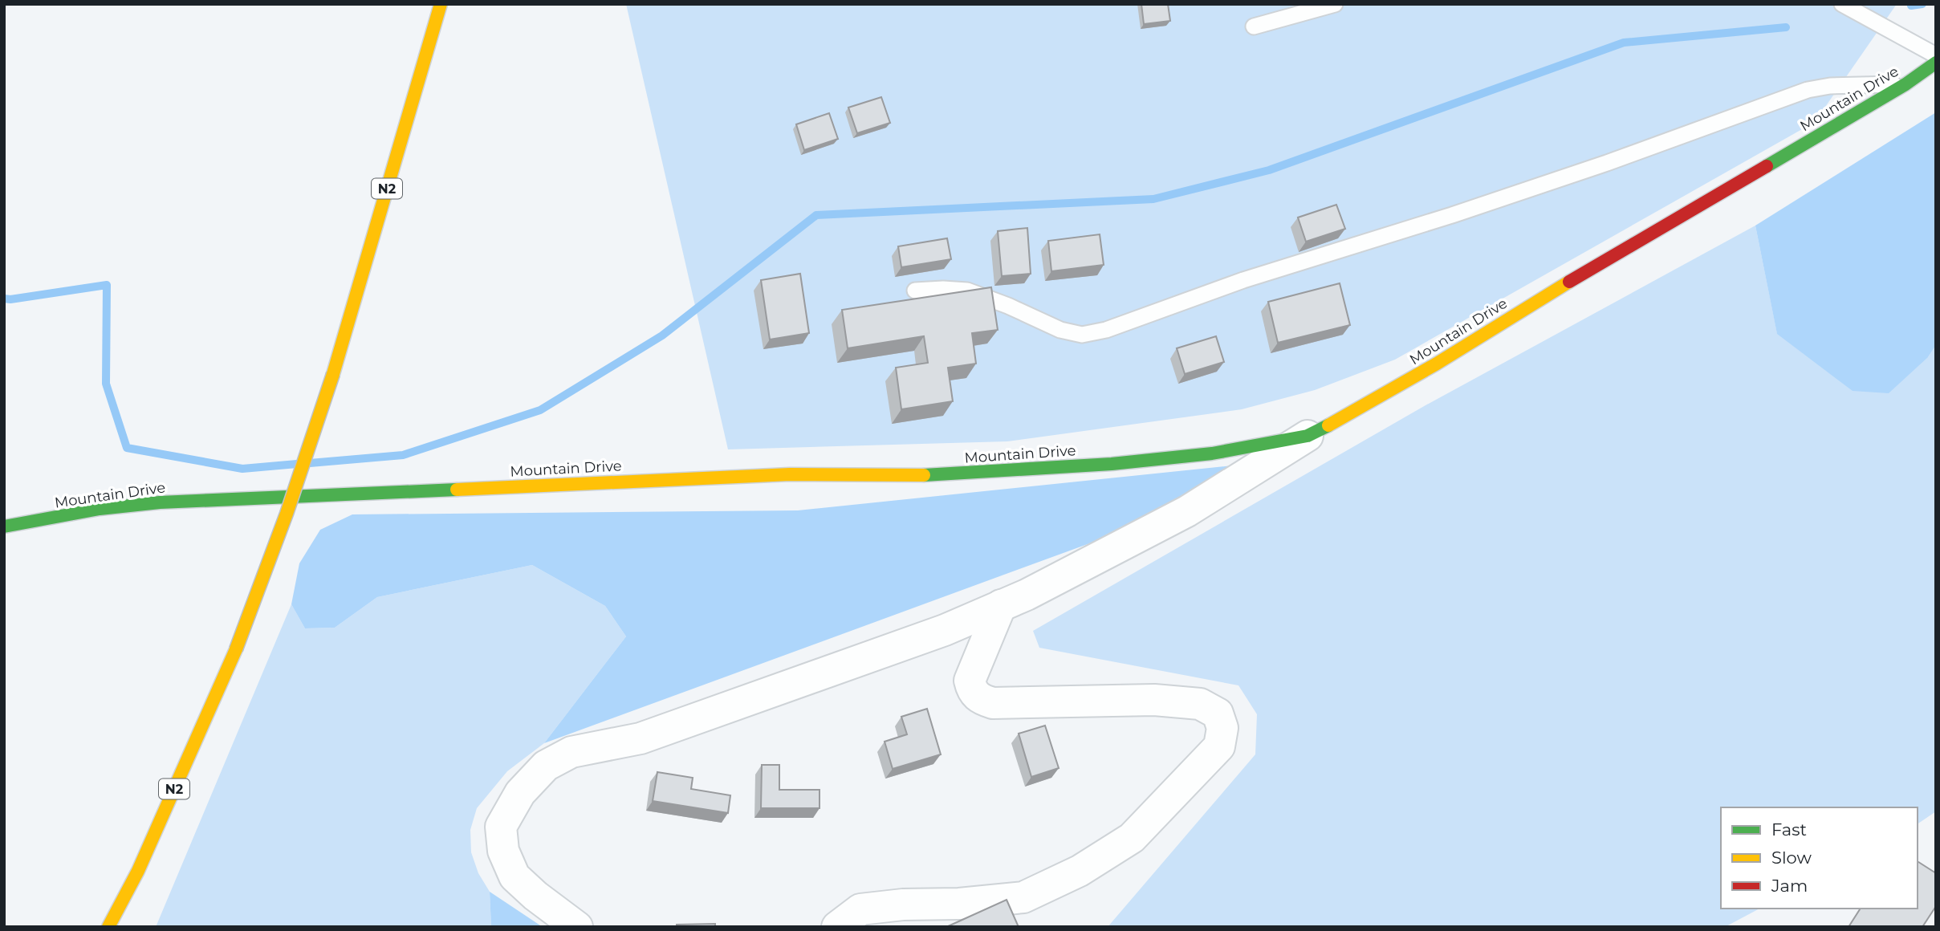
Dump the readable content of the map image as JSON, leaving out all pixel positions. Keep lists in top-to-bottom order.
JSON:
{
  "streets": {
    "main road": ["Mountain Drive", "N2"]
  },
  "legend": ["Fast", "Slow", "Jam"]
}
